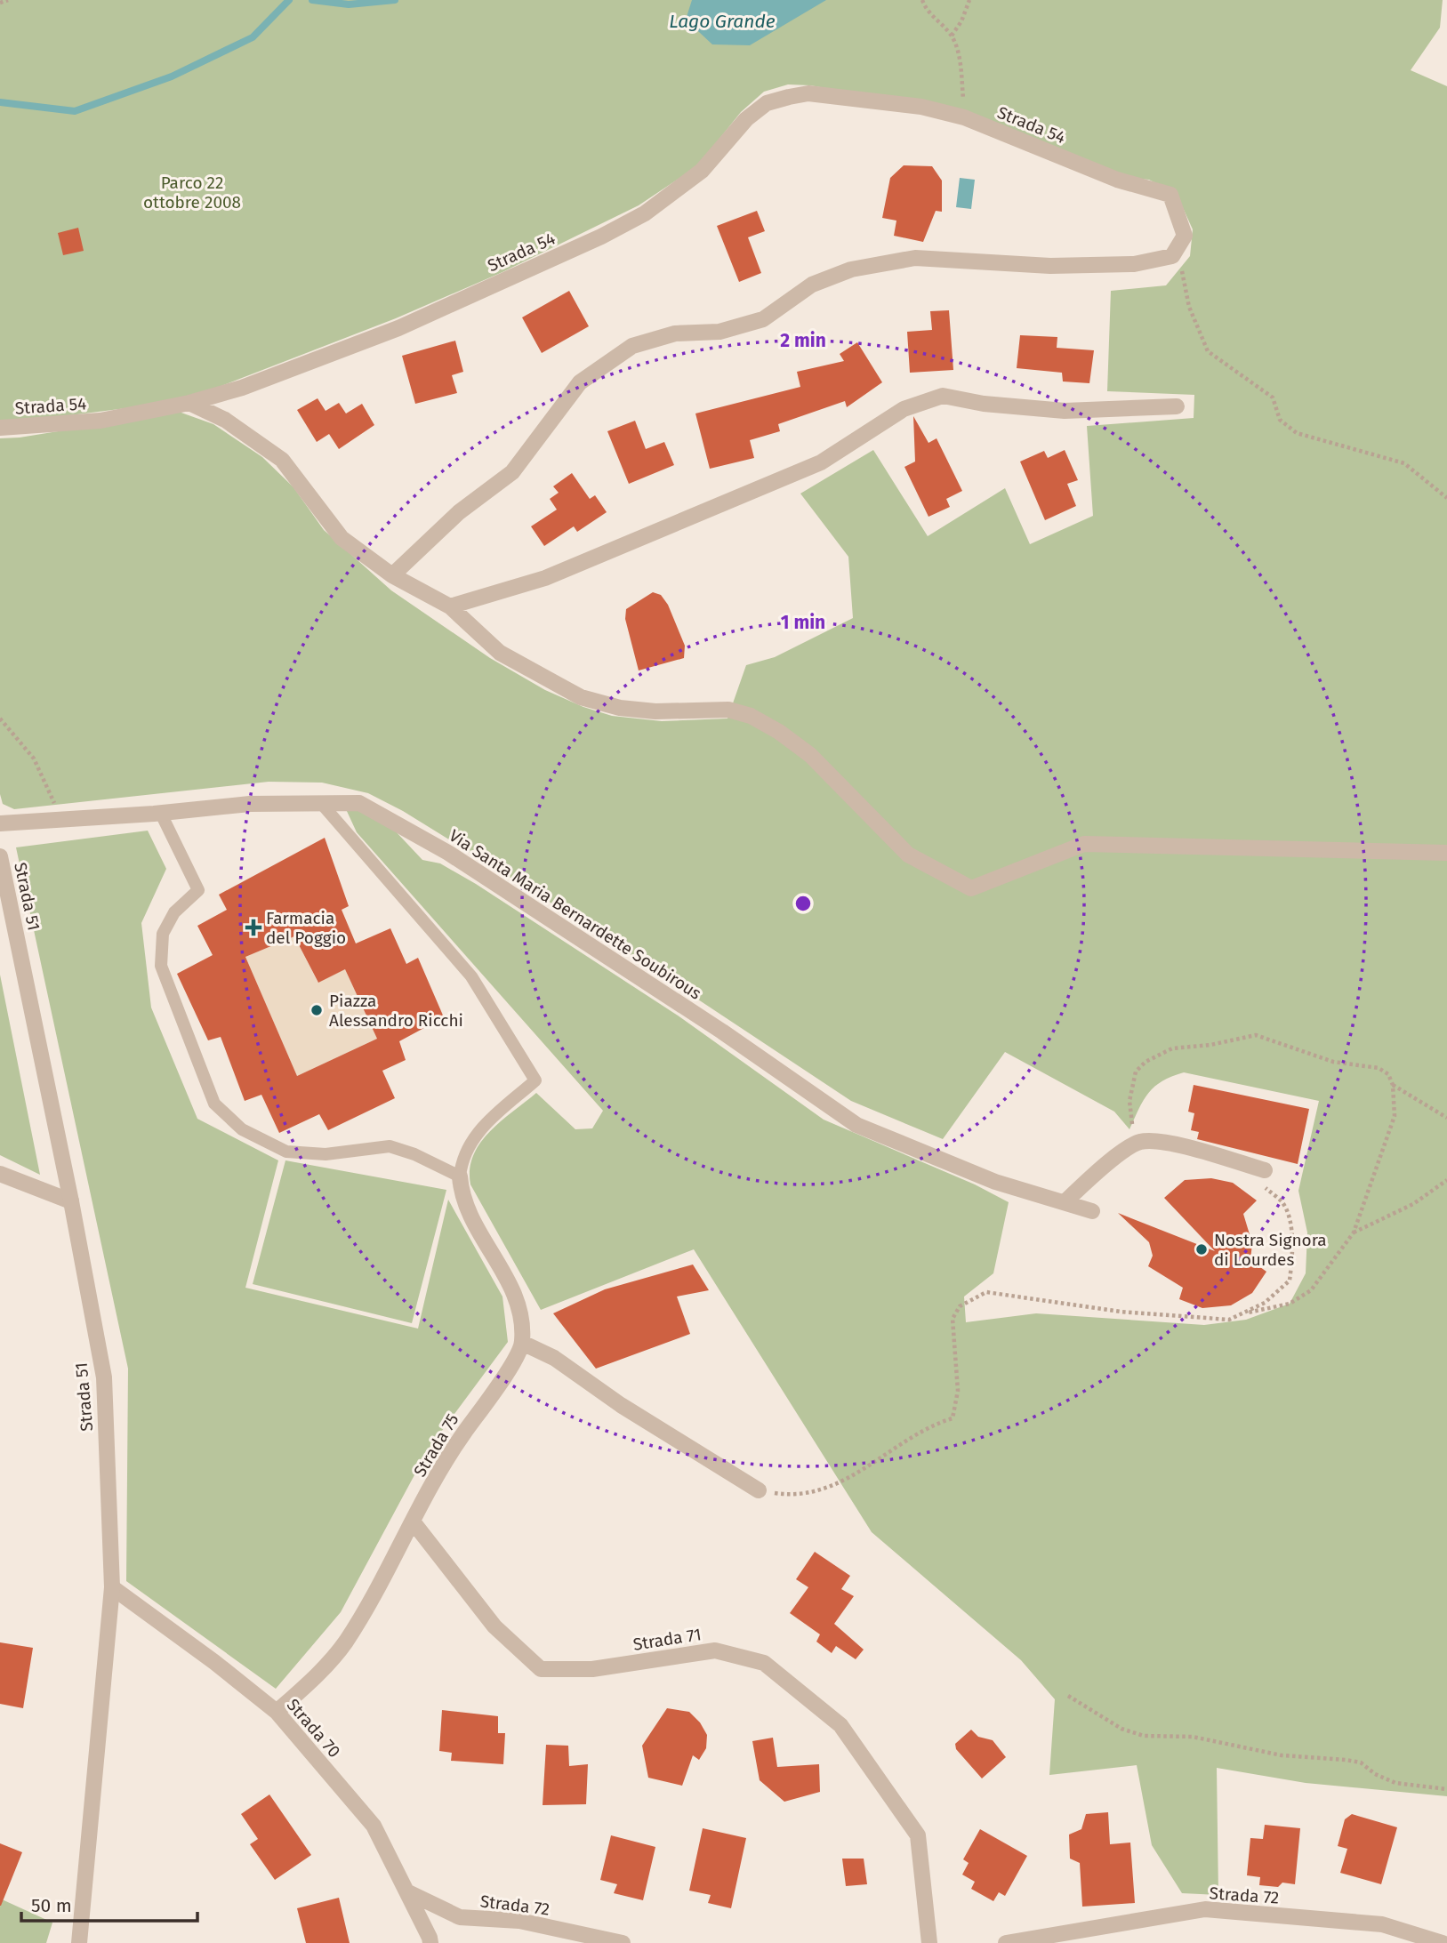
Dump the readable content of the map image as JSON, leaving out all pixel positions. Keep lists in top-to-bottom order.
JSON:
{
  "streets": {
    "street": [
      "Strada 54",
      "Strada 51",
      "Via Santa Maria Bernardette Soubirous",
      "Strada 75",
      "Strada 71",
      "Strada 70",
      "Strada 72"
    ]
  },
  "crossings": [
    ["Strada 51", "Strada 70"],
    ["Strada 75", "Strada 71"],
    ["Strada 75", "Strada 70"],
    ["Strada 70", "Strada 72"]
  ],
  "water": ["Lago Grande"],
  "parks": ["Parco 22 ottobre 2008"],
  "places": {
    "health": ["Farmacia del Poggio"],
    "other": ["Piazza Alessandro Ricchi", "Nostra Signora di Lourdes"]
  },
  "scale_bar": "50 m",
  "rings": ["2 min", "1 min"]
}
